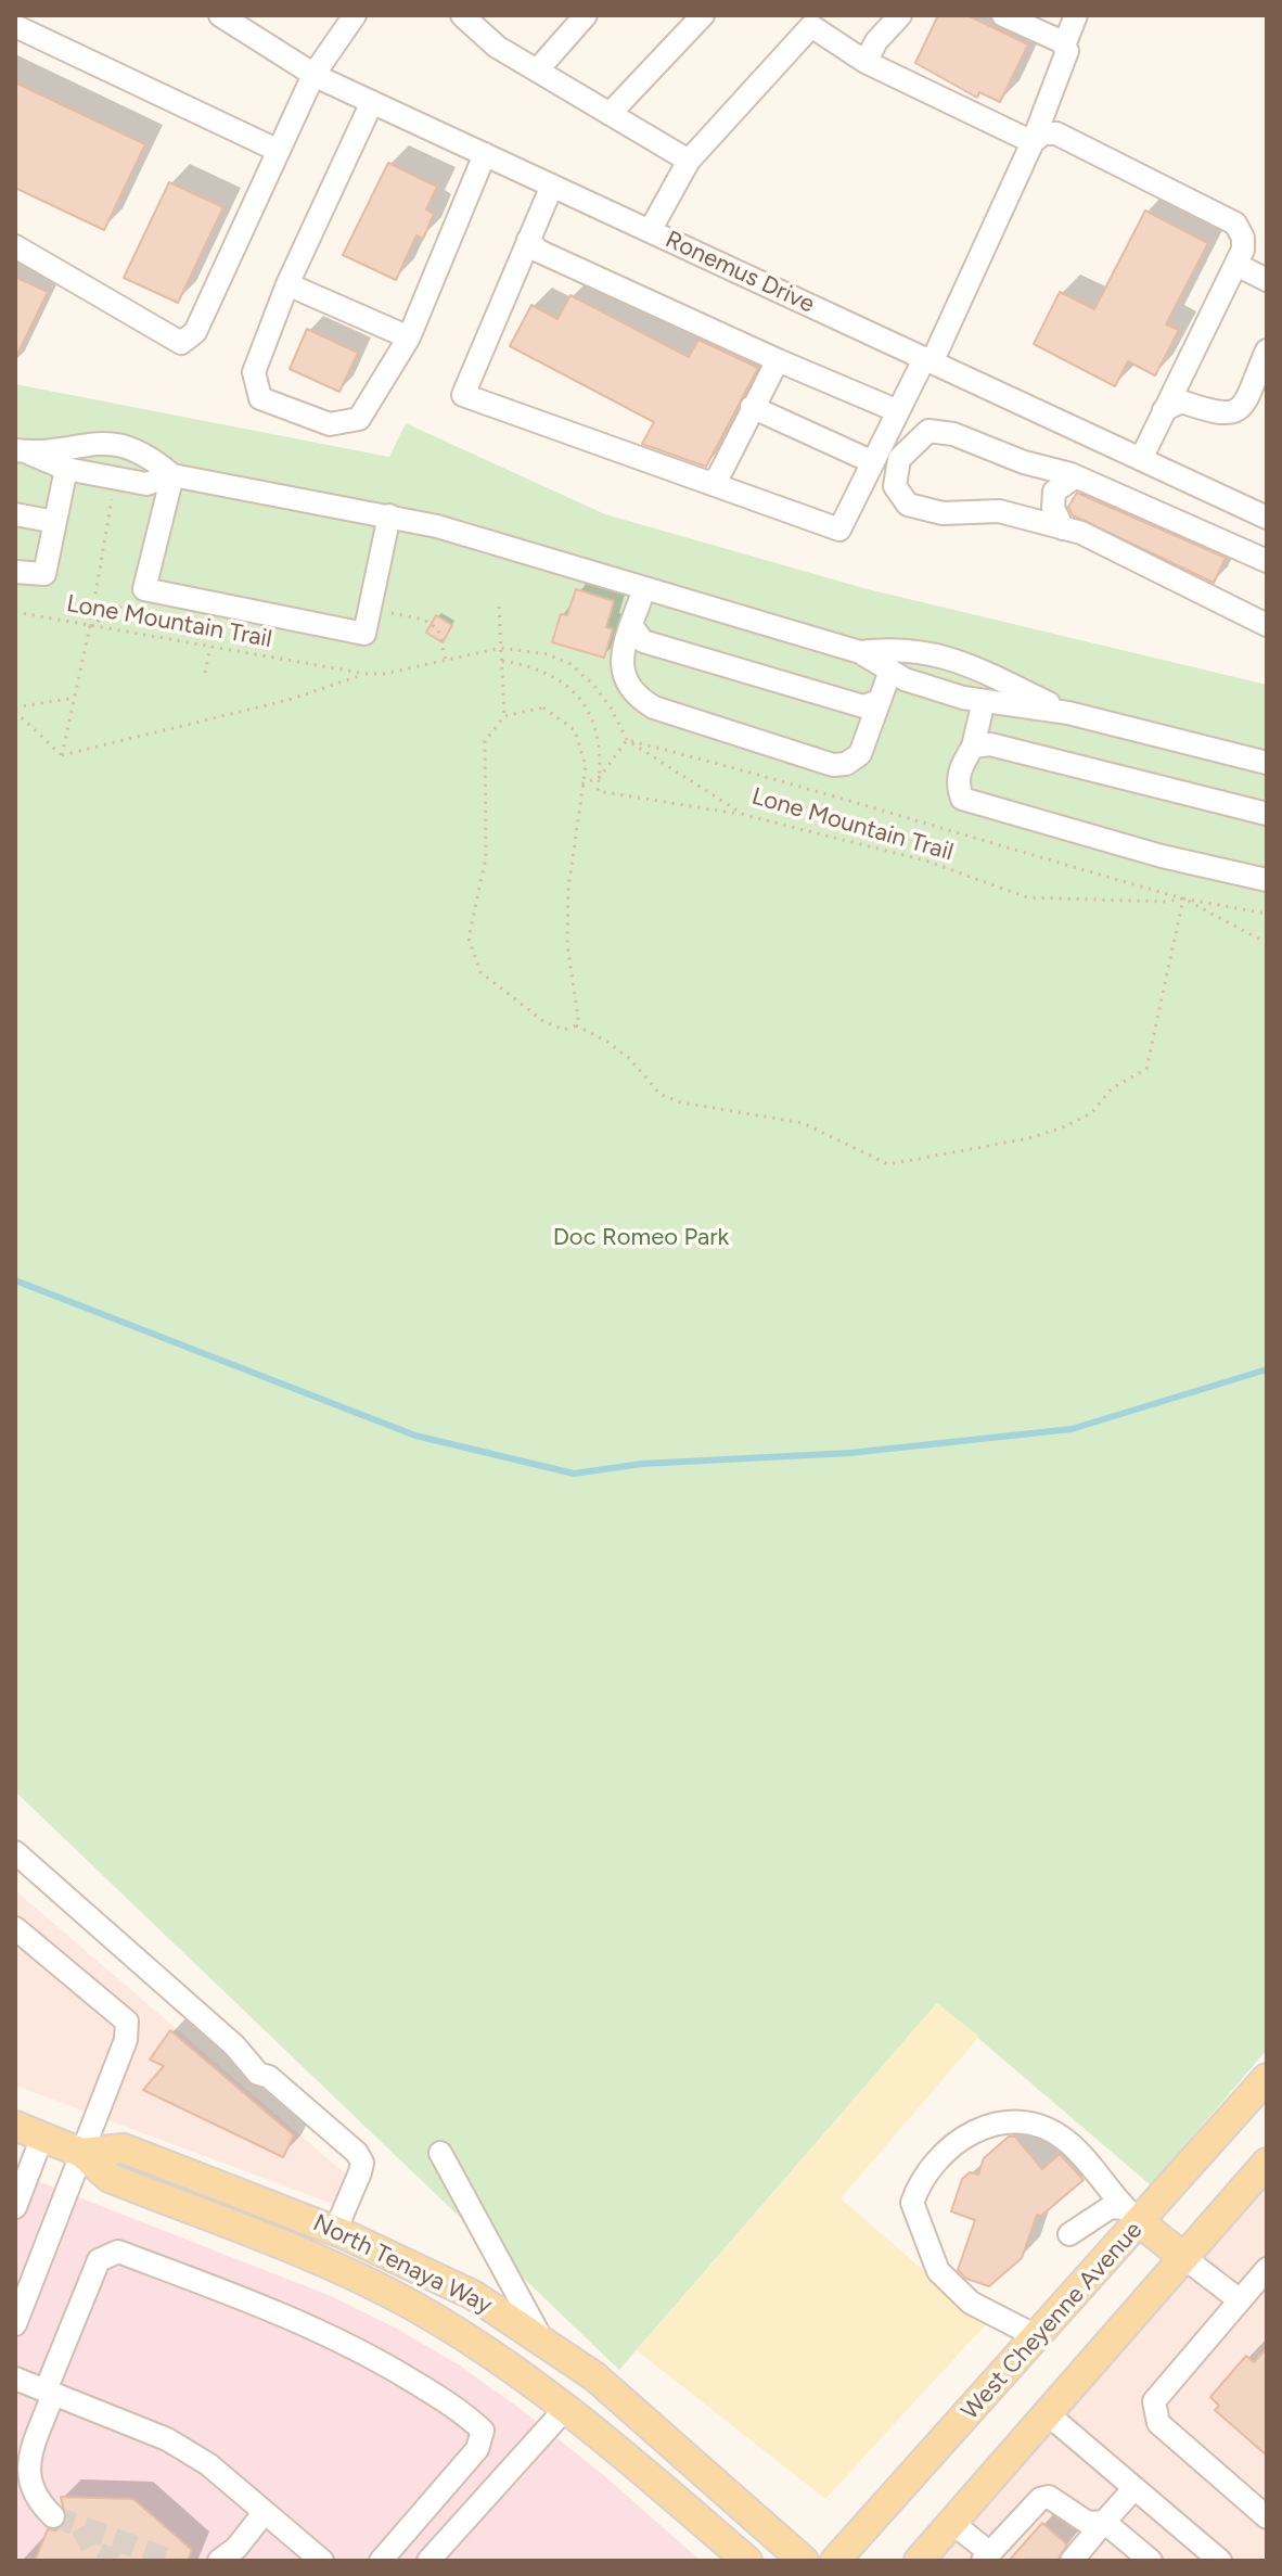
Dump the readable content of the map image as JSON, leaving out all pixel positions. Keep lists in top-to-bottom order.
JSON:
{
  "streets": {
    "main road": ["North Tenaya Way", "West Cheyenne Avenue"],
    "street": ["Ronemus Drive"],
    "path": ["Lone Mountain Trail"]
  },
  "parks": ["Doc Romeo Park"]
}
